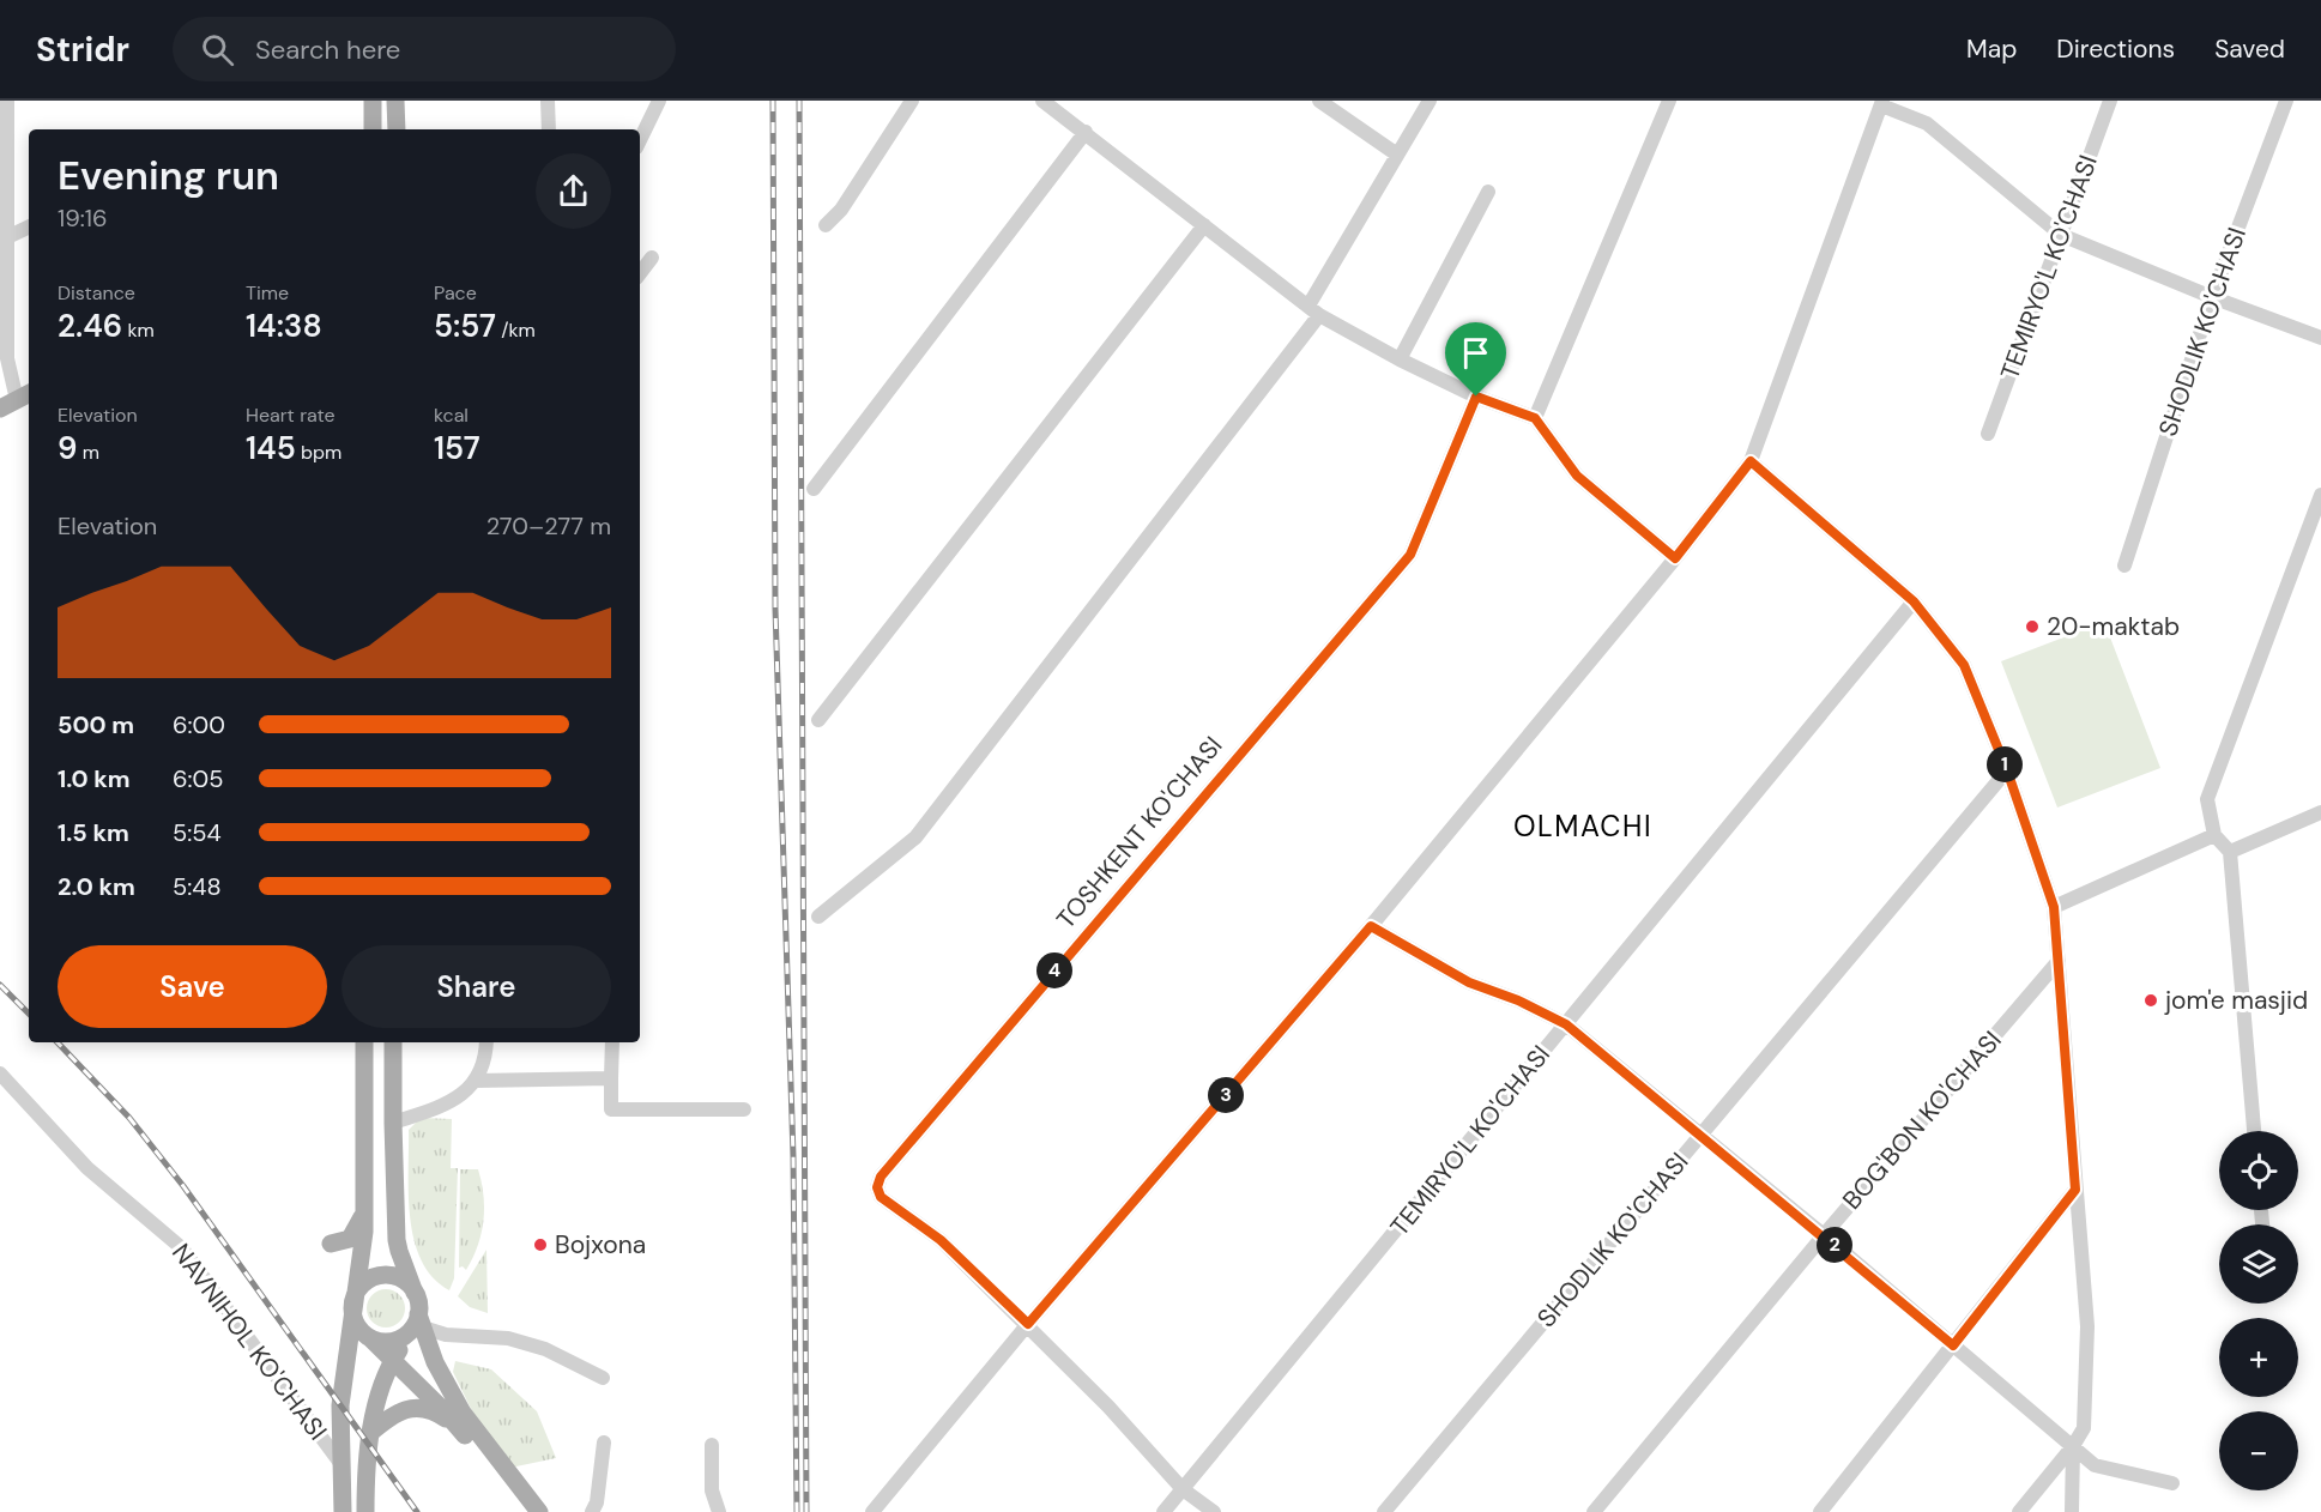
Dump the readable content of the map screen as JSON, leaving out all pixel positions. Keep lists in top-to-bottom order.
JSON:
{
  "streets": {
    "street": [
      "TEMIRYO'L KO'CHASI",
      "SHODLIK KO'CHASI",
      "TOSHKENT KO'CHASI",
      "BOG'BON KO'CHASI",
      "NAVNIHOL KO'CHASI"
    ]
  },
  "districts": ["OLMACHI"],
  "places": ["20-maktab", "jom'e masjid", "Bojxona"],
  "page": {
    "header": "Stridr",
    "search": "Search here",
    "nav": ["Map", "Directions", "Saved"],
    "heading": ["Evening run", "19:16"],
    "stats": [
      ["Distance", "2.46 km"],
      ["Time", "14:38"],
      ["Pace", "5:57 /km"],
      ["Elevation", "9 m"],
      ["Heart rate", "145 bpm"],
      ["kcal", "157"]
    ],
    "chart": ["Elevation", "270–277 m"],
    "list": [
      {
        "name": "500 m",
        "note": "6:00"
      },
      {
        "name": "1.0 km",
        "note": "6:05"
      },
      {
        "name": "1.5 km",
        "note": "5:54"
      },
      {
        "name": "2.0 km",
        "note": "5:48"
      }
    ],
    "pins": [
      "1",
      "4",
      "3",
      "2"
    ],
    "buttons": ["Save", "Share"],
    "map_buttons": ["+", "−"]
  }
}
